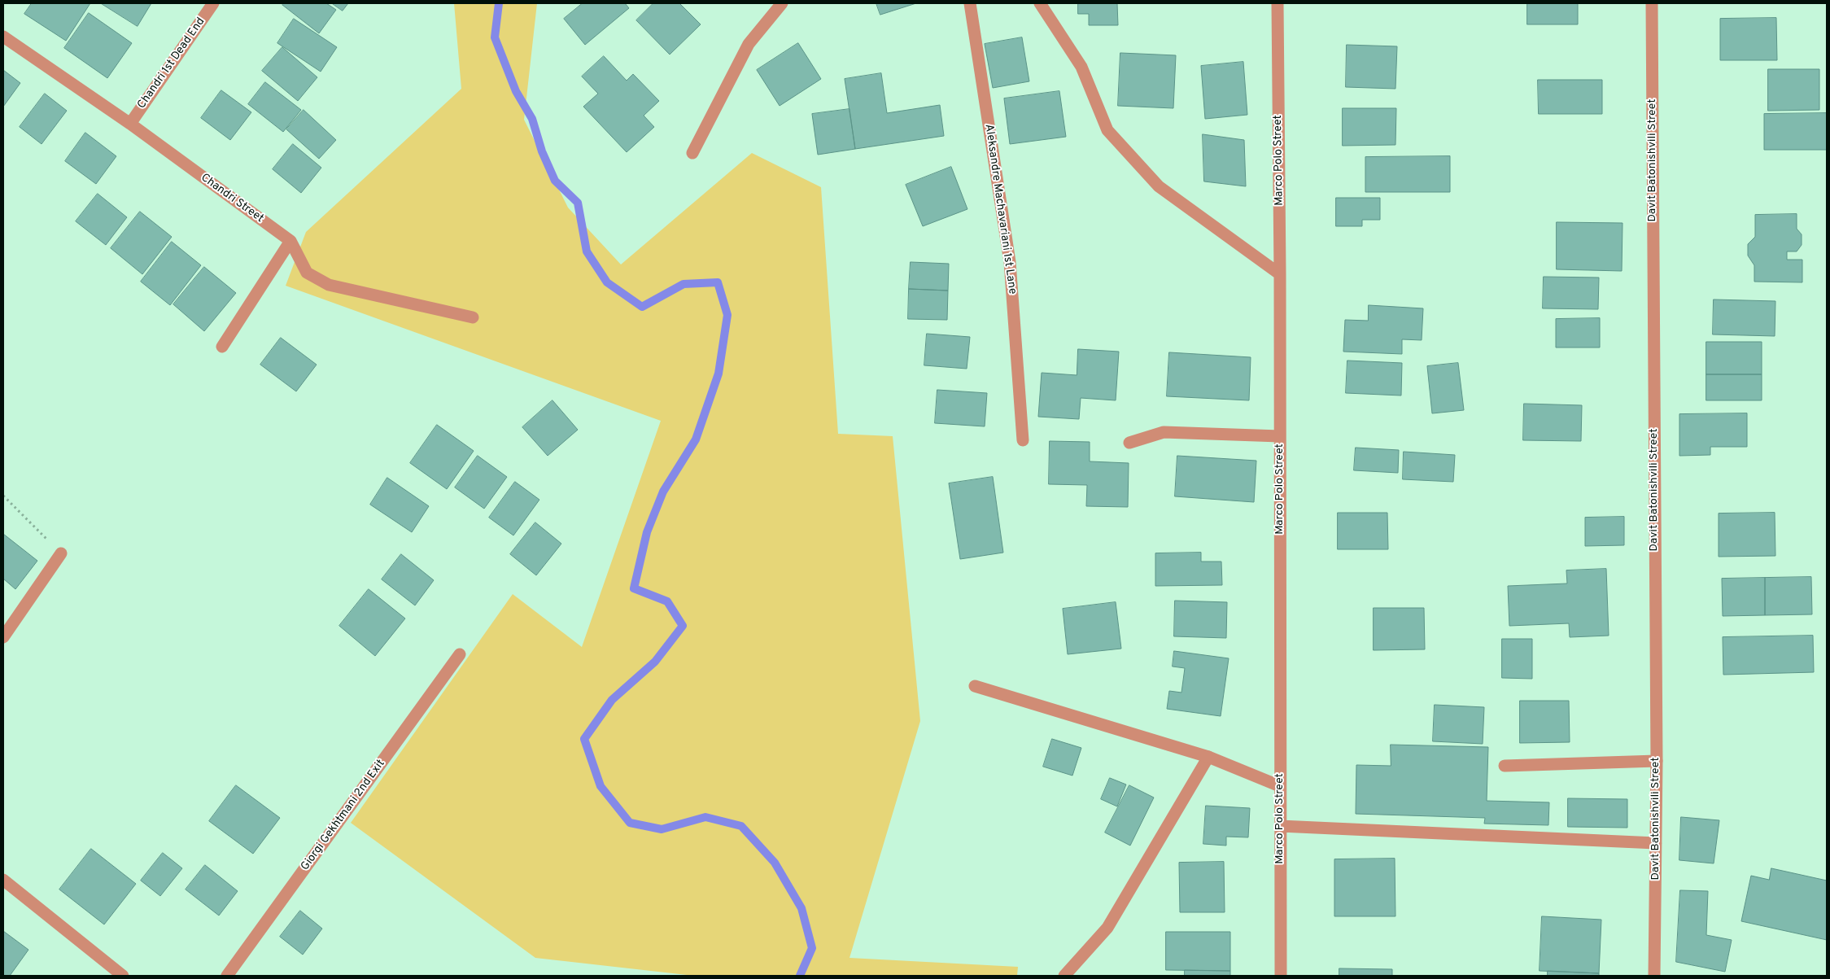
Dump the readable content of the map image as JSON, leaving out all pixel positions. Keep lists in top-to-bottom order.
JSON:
{
  "streets": {
    "street": [
      "Chandri 1st Dead End",
      "Marco Polo Street",
      "Davit Batonishvili Street",
      "Chandri Street",
      "Aleksandre Machavariani 1st Lane",
      "Giorgi Gekhtmani 2nd Exit"
    ]
  },
  "crossings": [
    ["Chandri 1st Dead End", "Chandri Street"]
  ]
}
